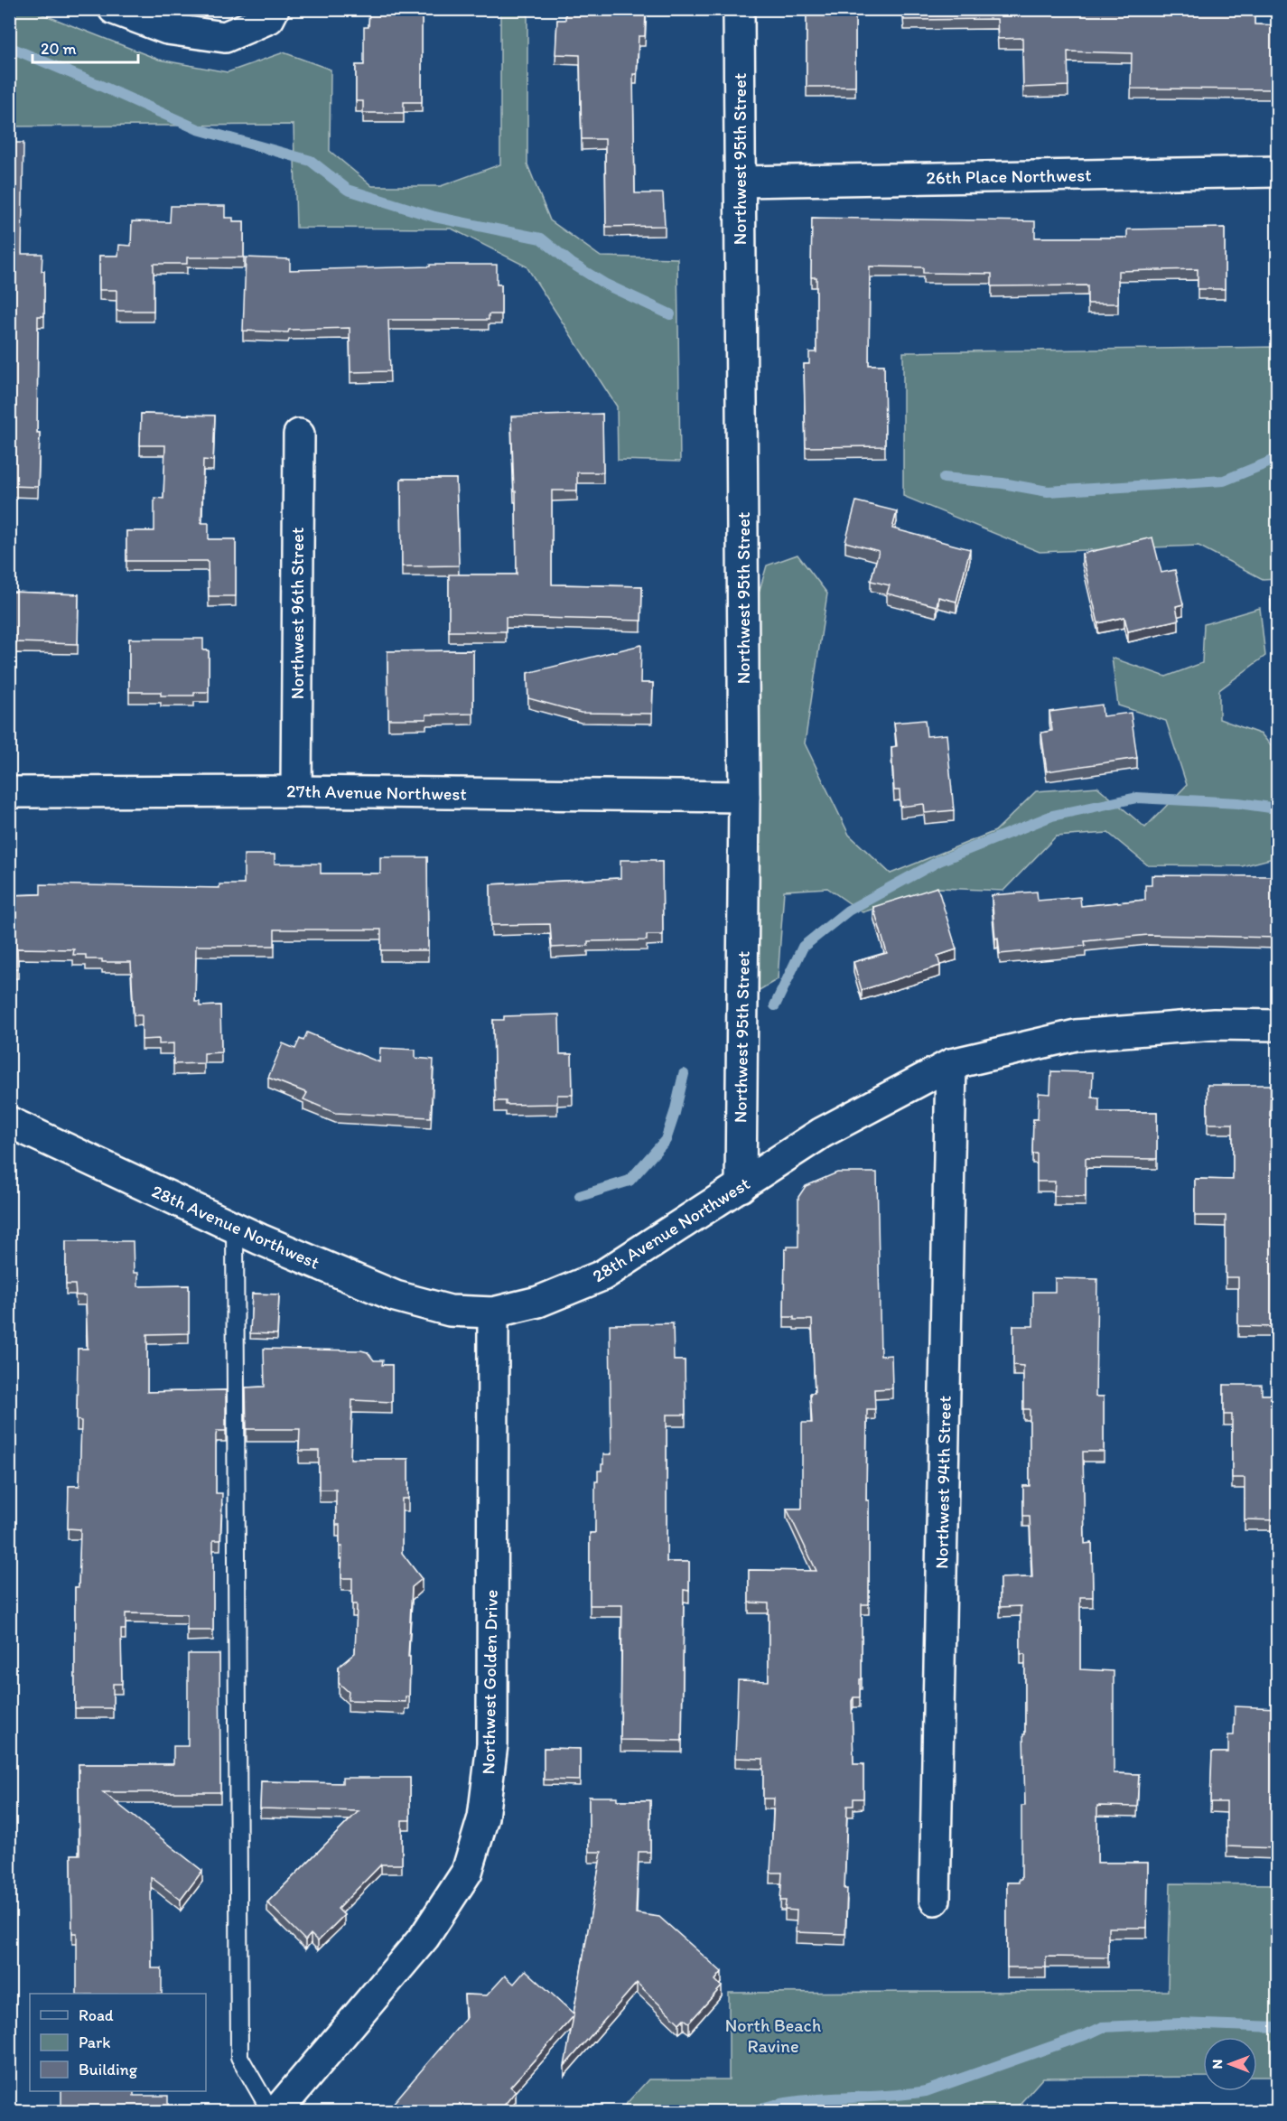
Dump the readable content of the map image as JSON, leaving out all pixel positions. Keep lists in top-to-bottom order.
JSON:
{
  "streets": {
    "street": [
      "Northwest 95th Street",
      "26th Place Northwest",
      "Northwest 96th Street",
      "27th Avenue Northwest",
      "28th Avenue Northwest",
      "Northwest 94th Street",
      "Northwest Golden Drive"
    ]
  },
  "crossings": [
    ["Northwest 95th Street", "26th Place Northwest"],
    ["Northwest 95th Street", "27th Avenue Northwest"],
    ["Northwest 95th Street", "28th Avenue Northwest"],
    ["Northwest 96th Street", "27th Avenue Northwest"],
    ["28th Avenue Northwest", "Northwest 94th Street"],
    ["28th Avenue Northwest", "Northwest Golden Drive"]
  ],
  "parks": ["North Beach Ravine"],
  "legend": ["Road", "Park", "Building"],
  "scale_bar": "20 m",
  "north": "left"
}
